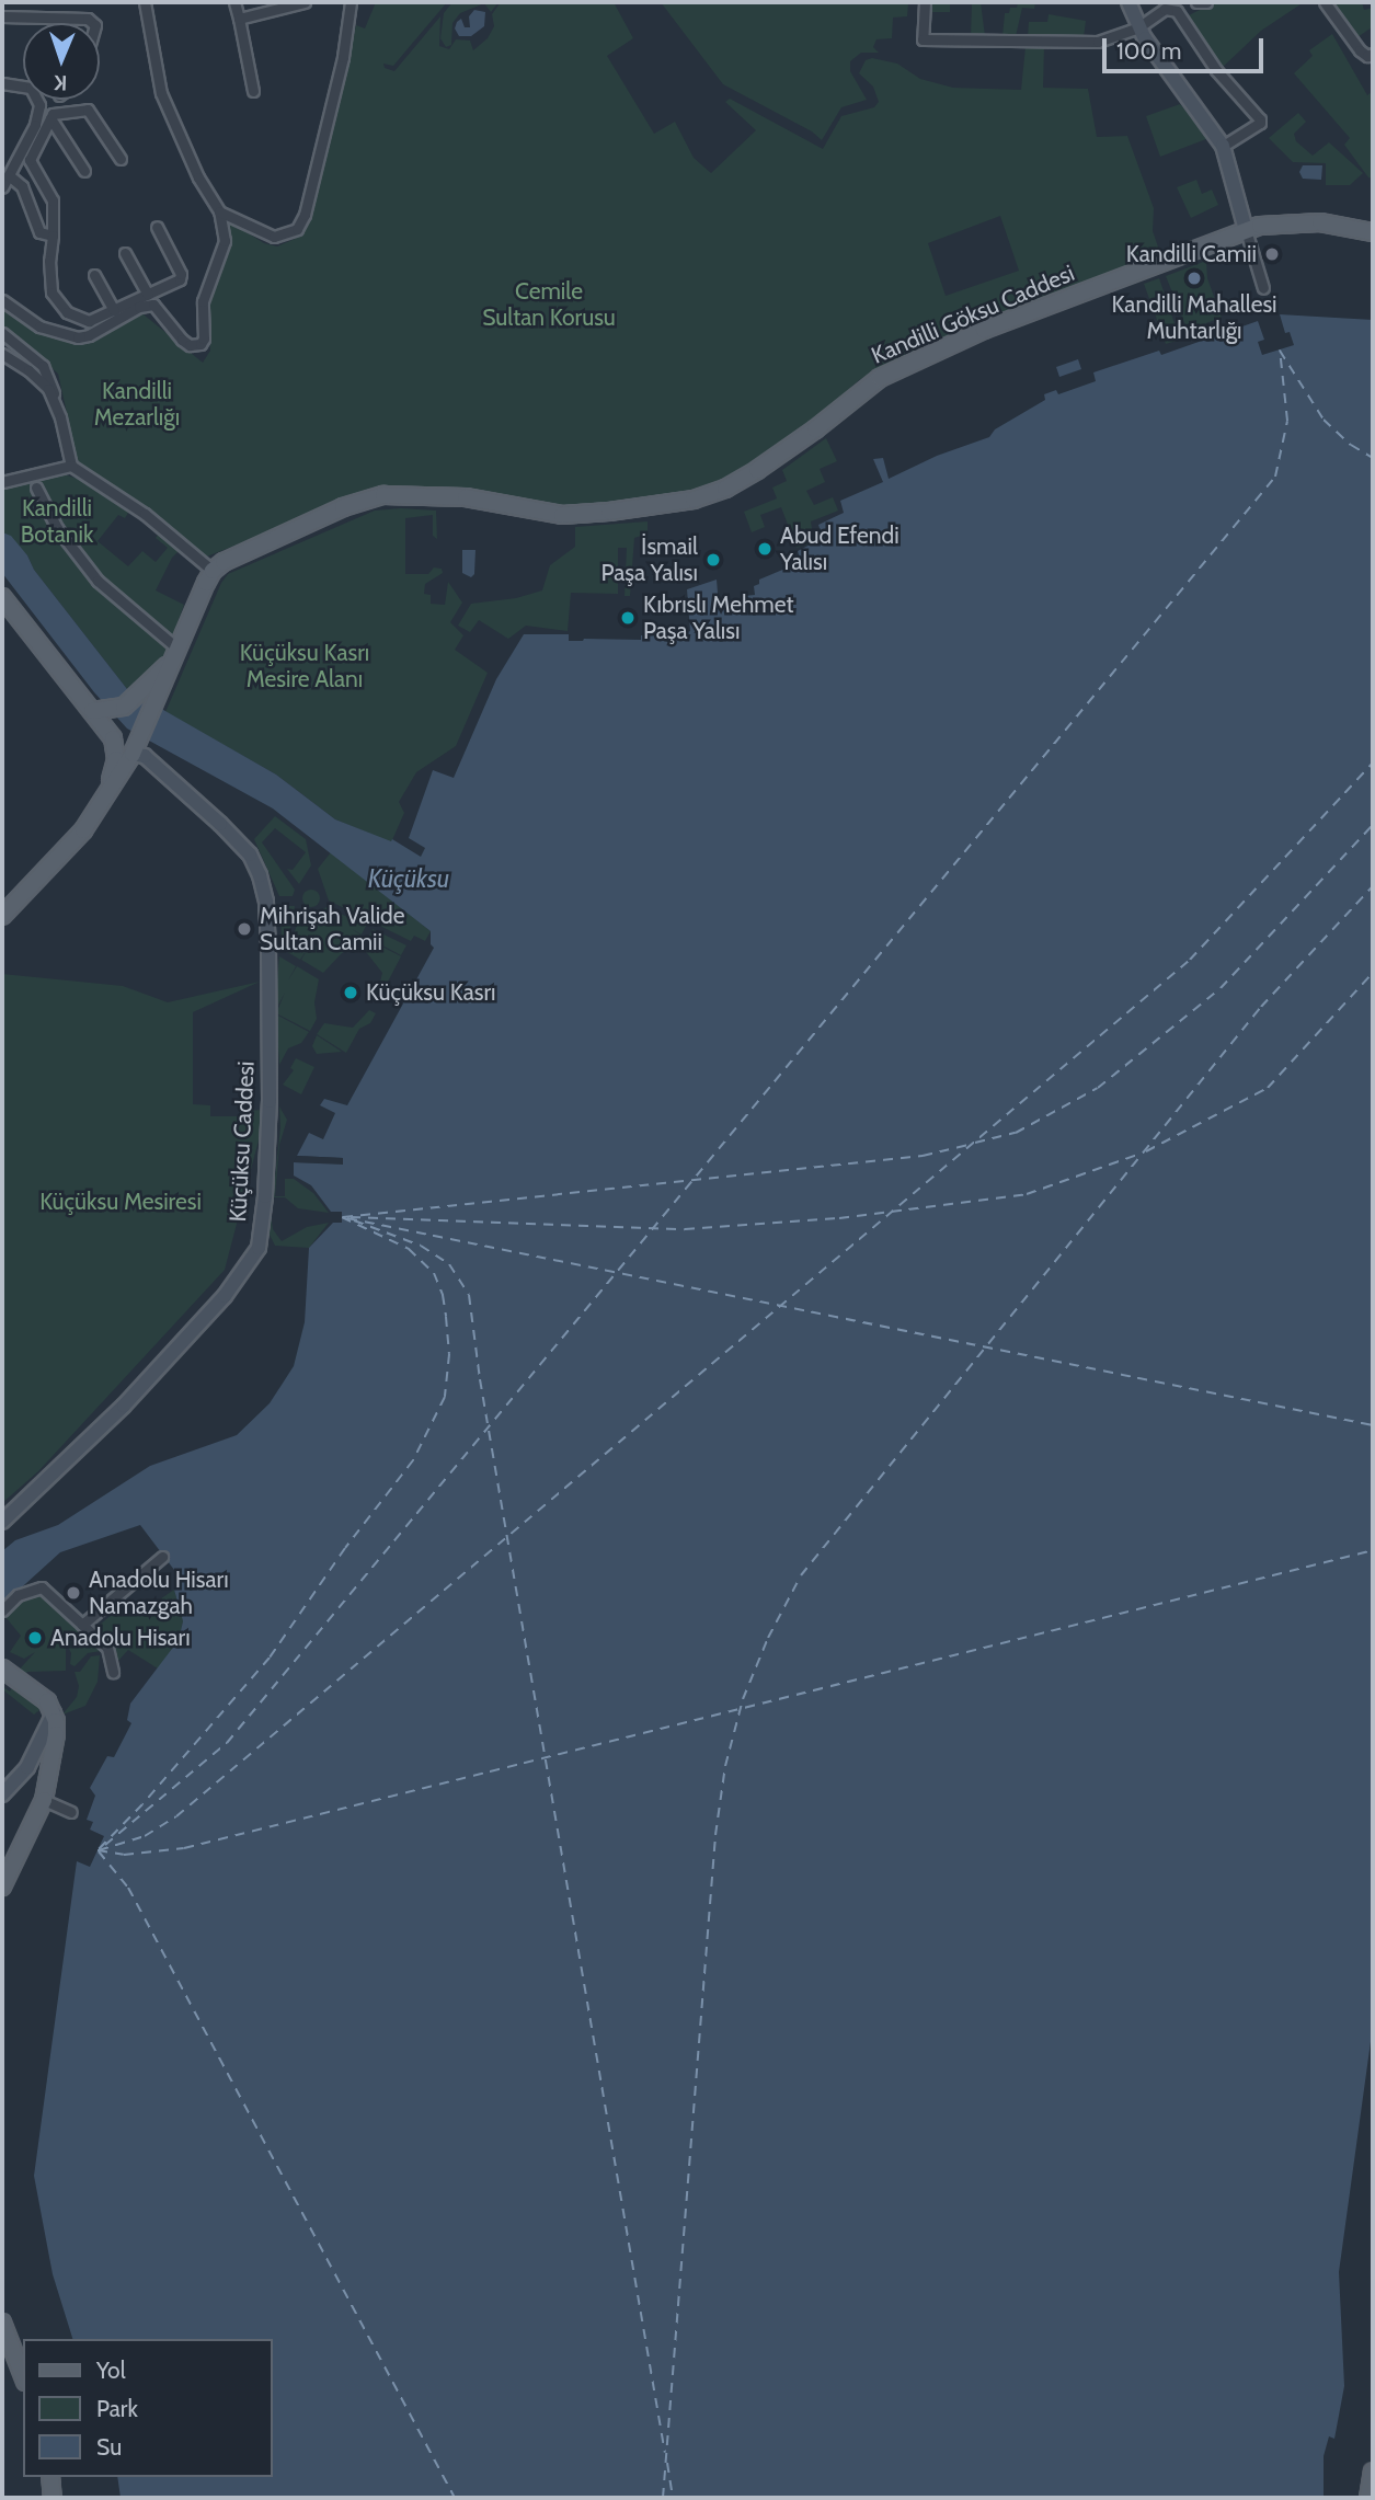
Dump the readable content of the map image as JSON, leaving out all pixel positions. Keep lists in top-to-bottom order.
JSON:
{
  "streets": {
    "main road": ["Kandilli Göksu Caddesi"],
    "street": ["Küçüksu Caddesi"]
  },
  "water": ["Küçüksu"],
  "parks": [
    "Cemile Sultan Korusu",
    "Kandilli Mezarlığı",
    "Kandilli Botanik",
    "Küçüksu Kasrı Mesire Alanı",
    "Küçüksu Mesiresi"
  ],
  "places": [
    "Kandilli Camii",
    "Kandilli Mahallesi Muhtarlığı",
    "Abud Efendi Yalısı",
    "İsmail Paşa Yalısı",
    "Kıbrıslı Mehmet Paşa Yalısı",
    "Mihrişah Valide Sultan Camii",
    "Küçüksu Kasrı",
    "Anadolu Hisarı Namazgah",
    "Anadolu Hisarı"
  ],
  "legend": ["Yol", "Park", "Su"],
  "scale_bar": "100 m",
  "north": "bottom"
}
